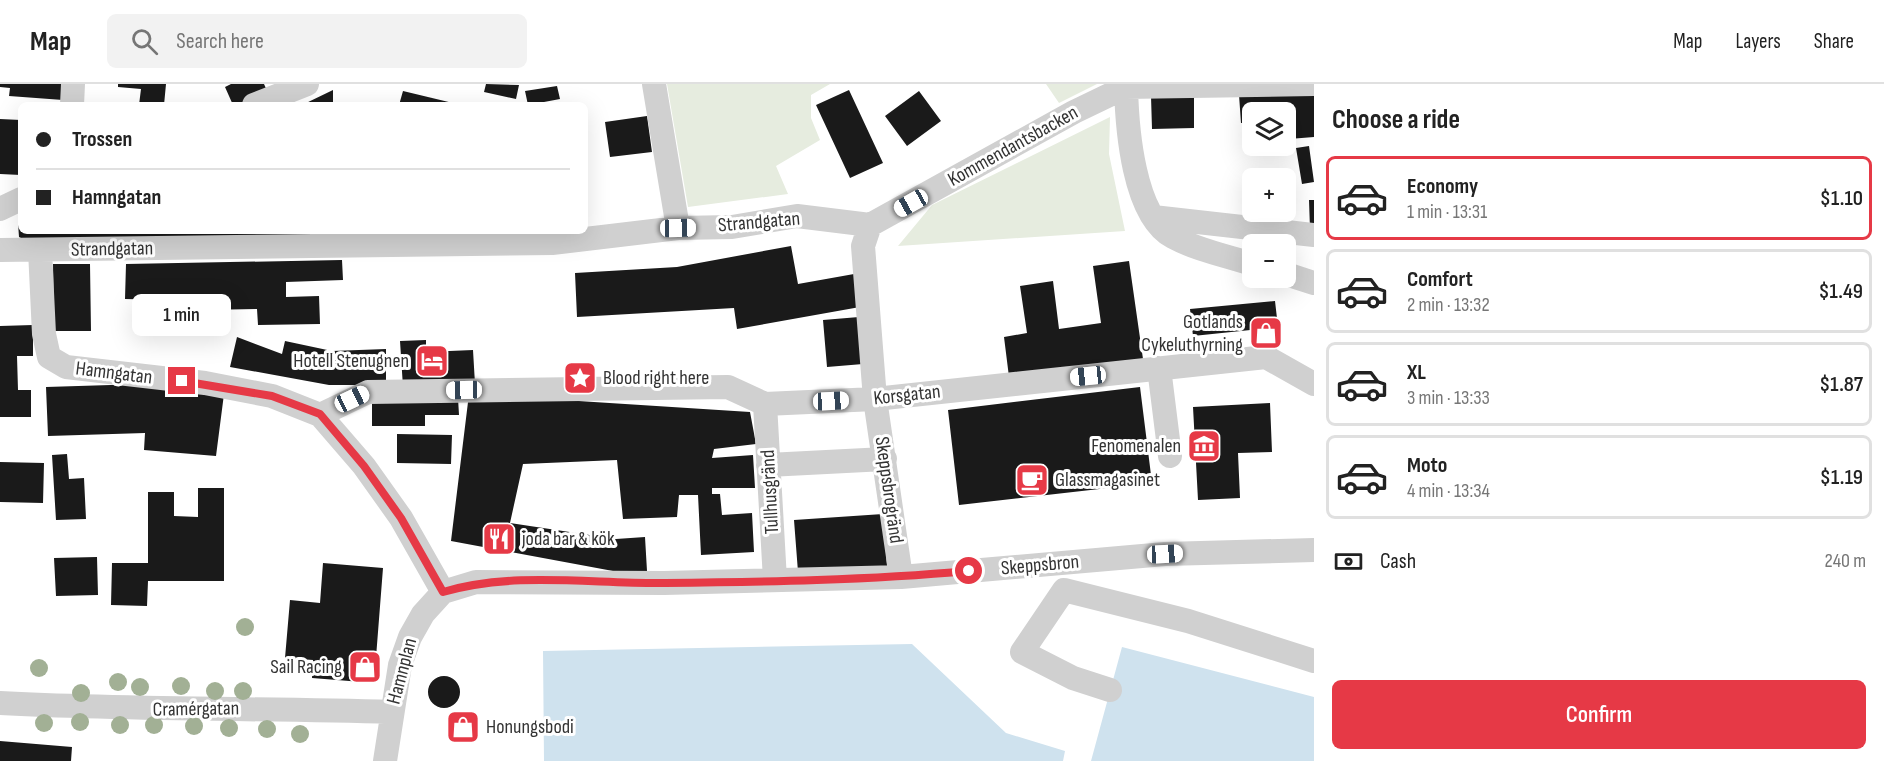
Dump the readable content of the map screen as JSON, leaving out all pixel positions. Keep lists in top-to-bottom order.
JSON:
{
  "streets": {
    "street": [
      "Kommendantsbacken",
      "Strandgatan",
      "Hamngatan",
      "Korsgatan",
      "Skeppsbrogränd",
      "Tullhusgränd",
      "Skeppsbron",
      "Hamnplan",
      "Cramérgatan"
    ]
  },
  "crossings": [
    ["Kommendantsbacken", "Strandgatan"],
    ["Kommendantsbacken", "Skeppsbrogränd"],
    ["Strandgatan", "Hamngatan"],
    ["Strandgatan", "Skeppsbrogränd"],
    ["Hamngatan", "Korsgatan"],
    ["Hamngatan", "Skeppsbron"],
    ["Hamngatan", "Hamnplan"],
    ["Korsgatan", "Skeppsbrogränd"],
    ["Korsgatan", "Tullhusgränd"],
    ["Skeppsbrogränd", "Skeppsbron"],
    ["Tullhusgränd", "Skeppsbron"],
    ["Skeppsbron", "Hamnplan"],
    ["Hamnplan", "Cramérgatan"]
  ],
  "places": {
    "shop": ["Gotlands Cykeluthyrning", "Sail Racing", "Honungsbodi"],
    "hotel": ["Hotell Stenugnen"],
    "place": ["Blood right here"],
    "museum": ["Fenomenalen"],
    "cafe": ["Glassmagasinet"],
    "restaurant": ["joda bar & kök"]
  },
  "page": {
    "header": "Map",
    "search": "Search here",
    "nav": ["Map", "Layers", "Share"],
    "heading": "Choose a ride",
    "map_buttons": ["+", "−"],
    "banner": ["Trossen", "Hamngatan"],
    "list": [
      {
        "name": "Economy",
        "note": "1 min · 13:31",
        "value": "$1.10"
      },
      {
        "name": "Comfort",
        "note": "2 min · 13:32",
        "value": "$1.49"
      },
      {
        "name": "XL",
        "note": "3 min · 13:33",
        "value": "$1.87"
      },
      {
        "name": "Moto",
        "note": "4 min · 13:34",
        "value": "$1.19"
      }
    ],
    "bubble": "1 min",
    "pay": ["Cash", "240 m"],
    "buttons": "Confirm"
  }
}
